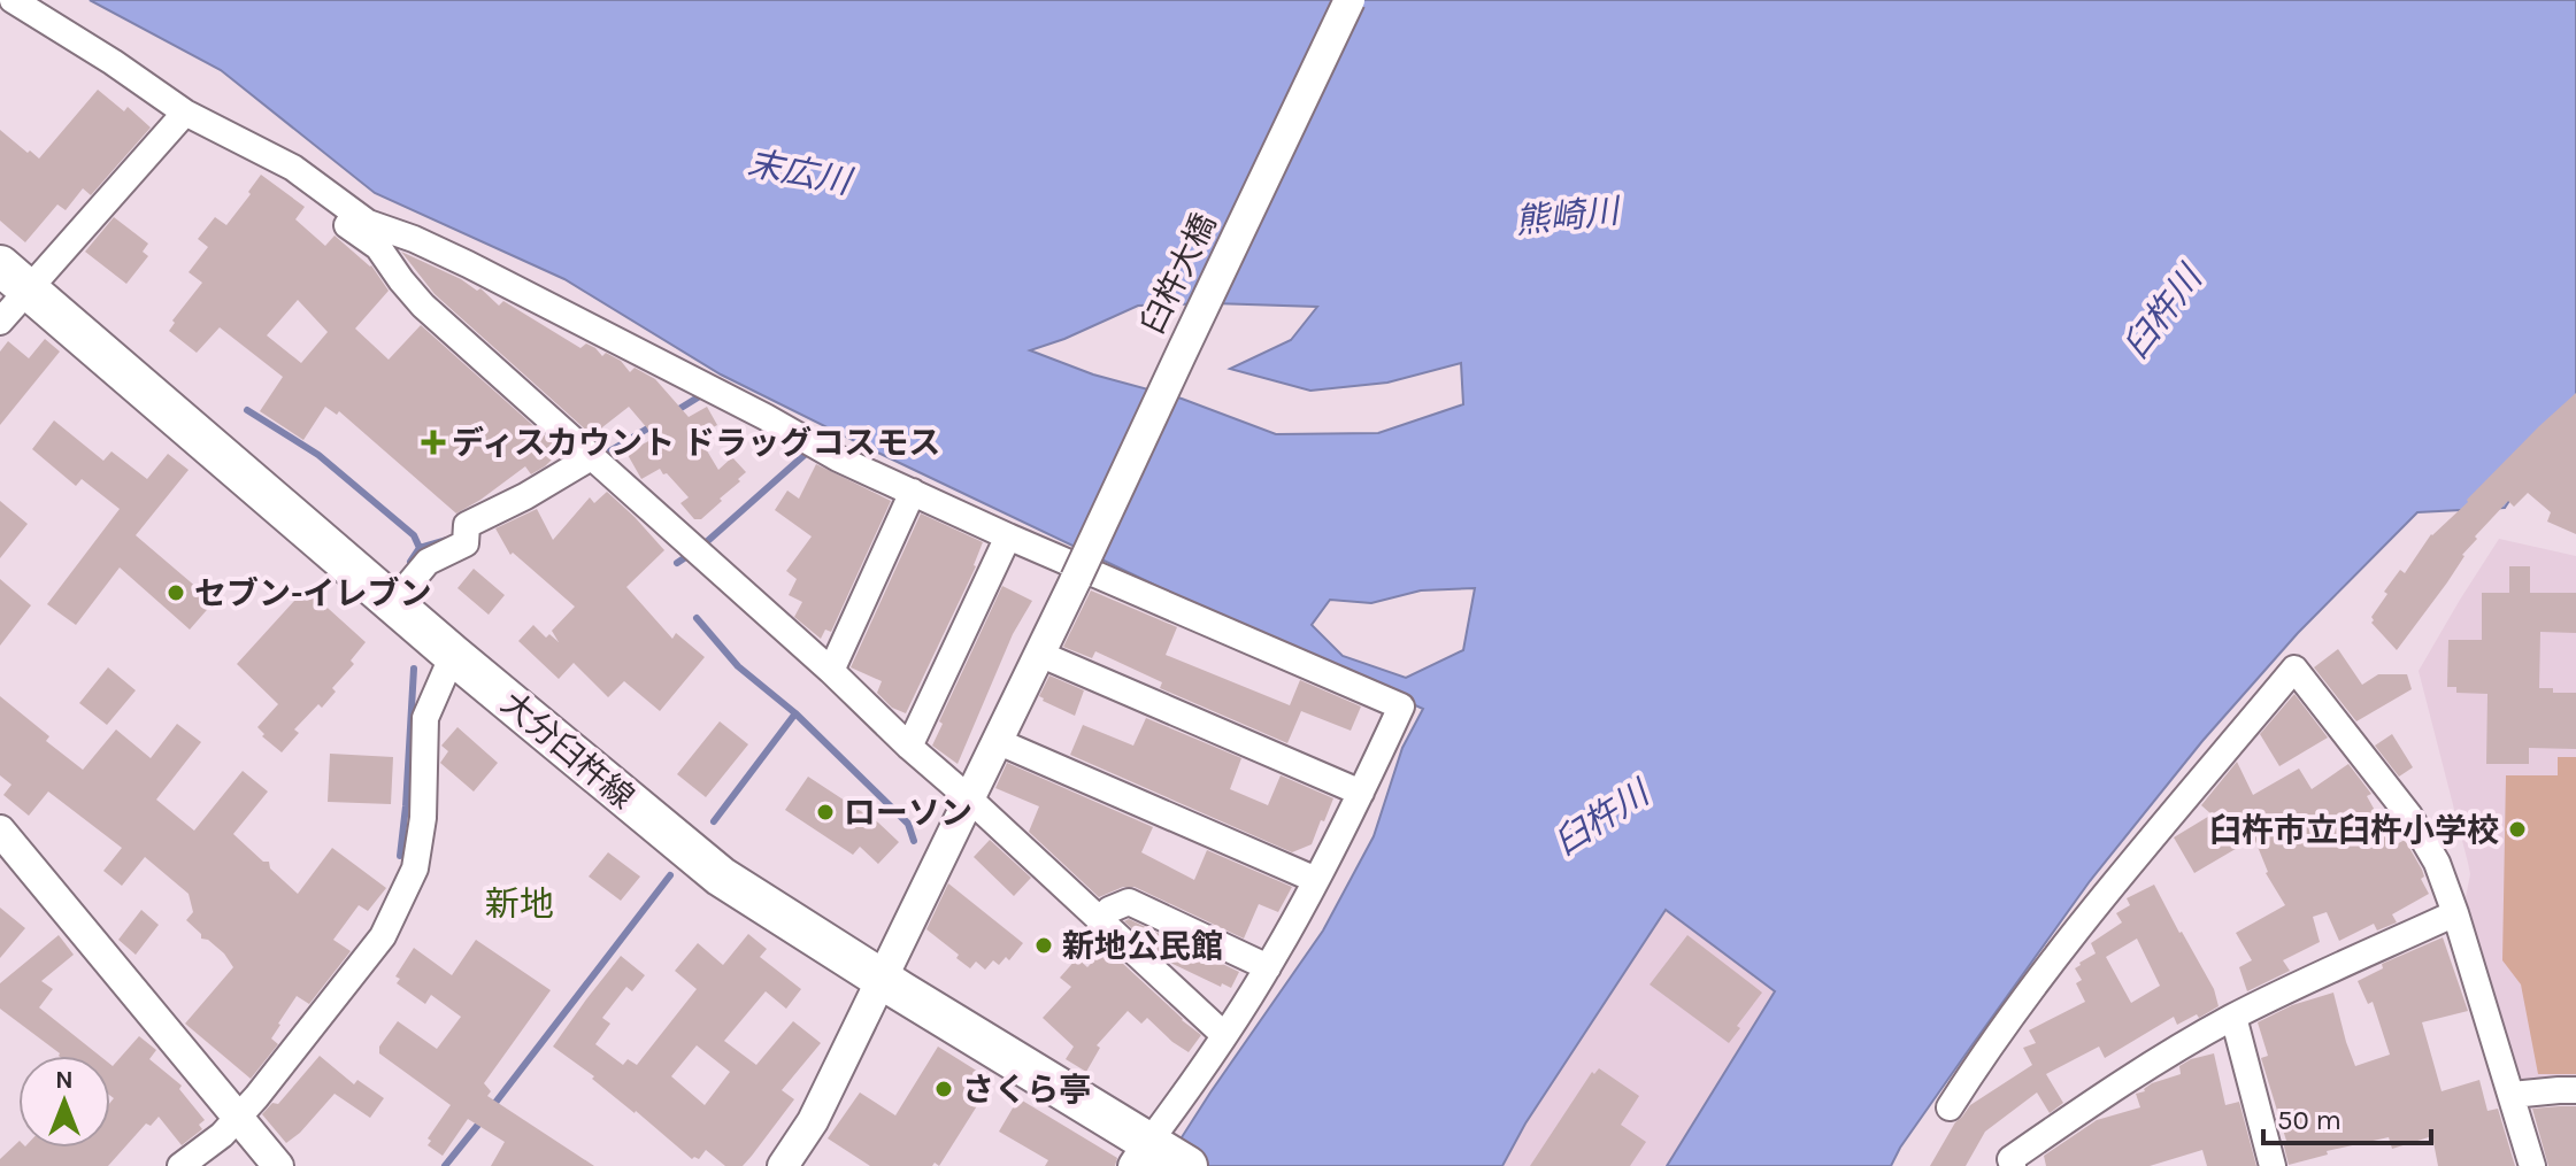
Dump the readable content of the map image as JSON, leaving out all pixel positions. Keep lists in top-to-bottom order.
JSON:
{
  "streets": {
    "main road": ["大分臼杵線"],
    "street": ["臼杵大橋"]
  },
  "crossings": [
    ["臼杵大橋", "大分臼杵線"]
  ],
  "districts": ["新地"],
  "water": ["末広川", "熊崎川", "臼杵川"],
  "places": {
    "health": ["ディスカウント ドラッグコスモス"],
    "other": [
      "セブン-イレブン",
      "ローソン",
      "臼杵市立臼杵小学校",
      "新地公民館",
      "さくら亭"
    ]
  },
  "scale_bar": "50 m",
  "north": "top"
}
